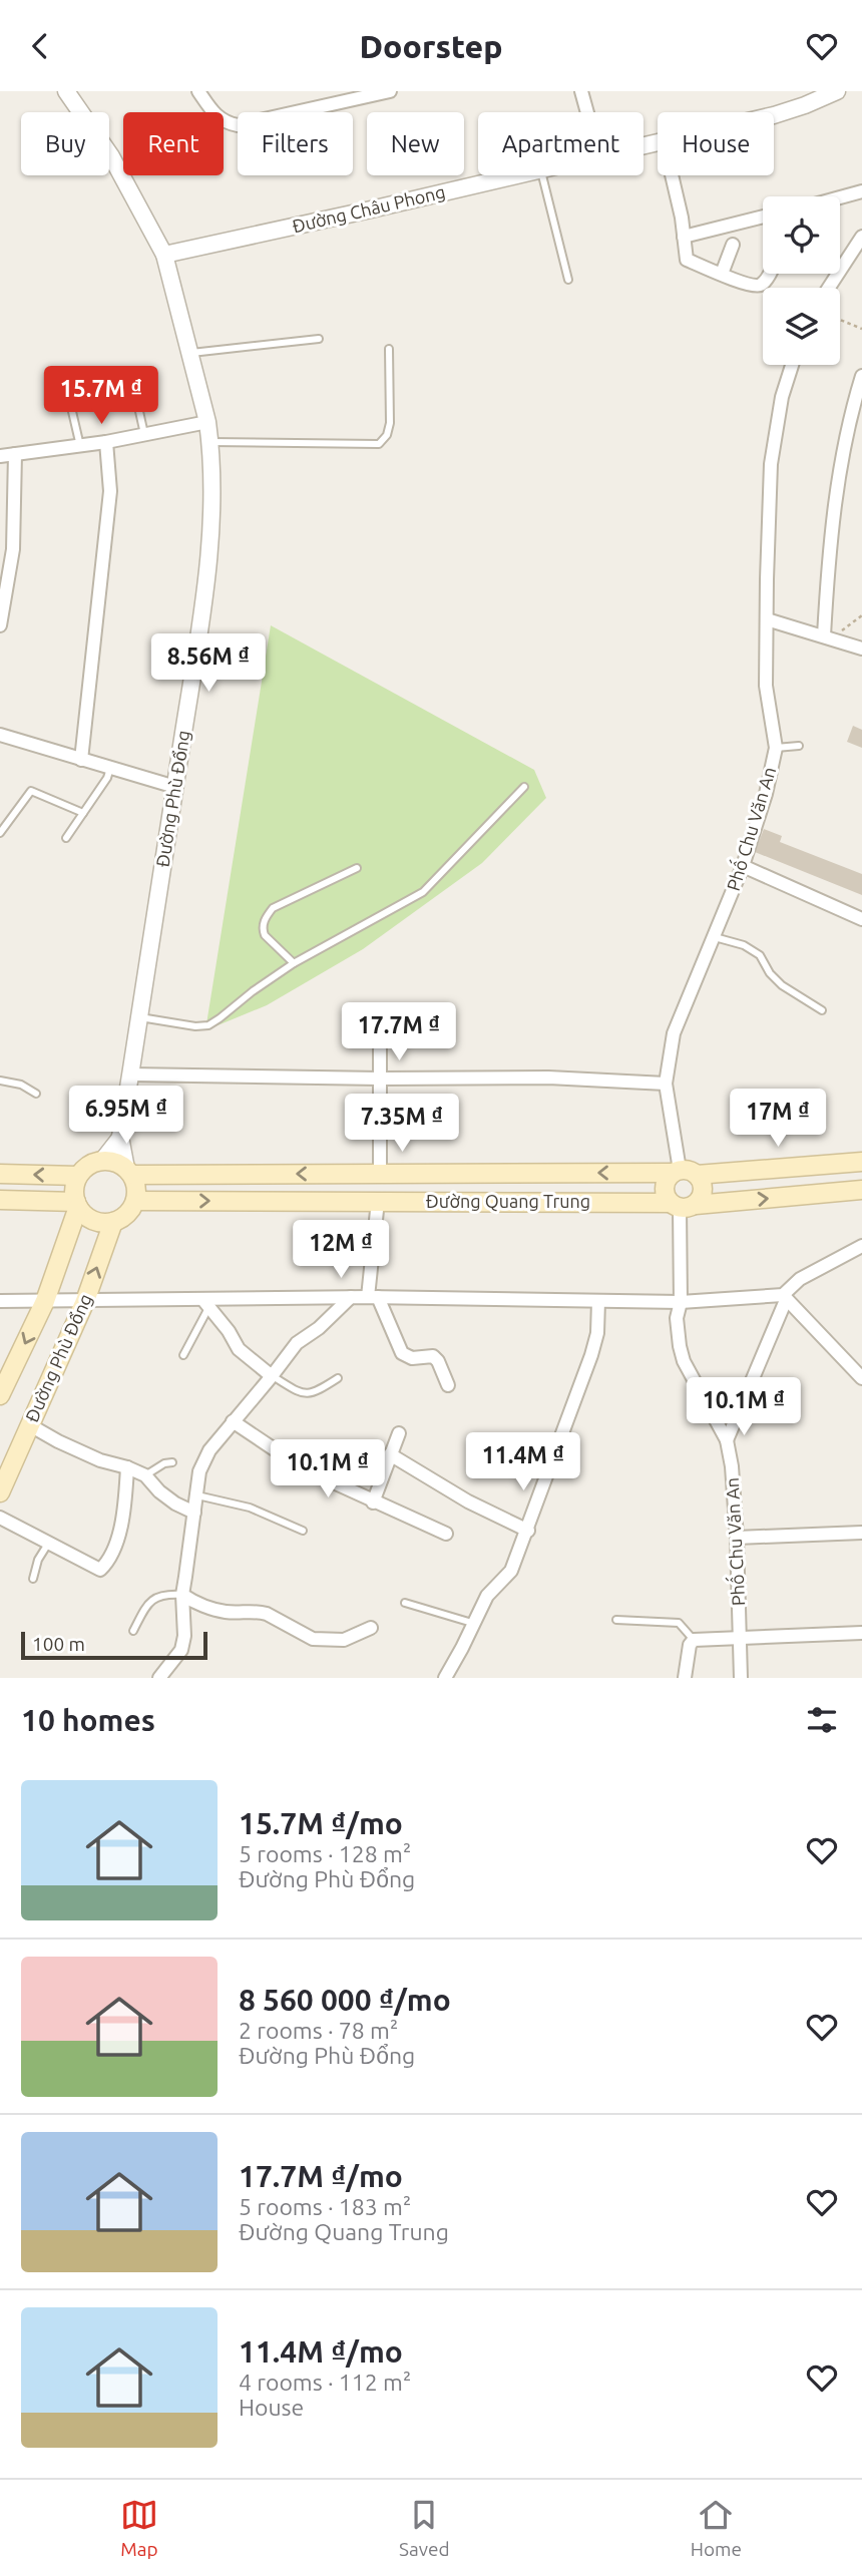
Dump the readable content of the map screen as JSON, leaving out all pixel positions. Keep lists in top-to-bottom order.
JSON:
{
  "streets": {
    "main road": ["Đường Phù Đổng", "Đường Quang Trung"],
    "street": ["Đường Châu Phong", "Phố Chu Văn An"]
  },
  "crossings": [
    ["Đường Châu Phong", "Đường Phù Đổng"],
    ["Đường Phù Đổng", "Đường Quang Trung"],
    ["Phố Chu Văn An", "Đường Quang Trung"]
  ],
  "scale_bar": "100 m",
  "page": {
    "header": "Doorstep",
    "chip": [
      "Buy",
      "Rent",
      "Filters",
      "New",
      "Apartment",
      "House"
    ],
    "price": [
      "15.7M ₫",
      "8.56M ₫",
      "17.7M ₫",
      "6.95M ₫",
      "17M ₫",
      "7.35M ₫",
      "12M ₫",
      "10.1M ₫",
      "11.4M ₫",
      "10.1M ₫"
    ],
    "scale": "100 m",
    "heading": "10 homes",
    "list": [
      {
        "name": "15.7M ₫/mo",
        "note": "5 rooms · 128 m² · Đường Phù Đổng"
      },
      {
        "name": "8 560 000 ₫/mo",
        "note": "2 rooms · 78 m² · Đường Phù Đổng"
      },
      {
        "name": "17.7M ₫/mo",
        "note": "5 rooms · 183 m² · Đường Quang Trung"
      },
      {
        "name": "11.4M ₫/mo",
        "note": "4 rooms · 112 m² · House"
      }
    ],
    "tabs": ["Map", "Saved", "Home"]
  }
}
